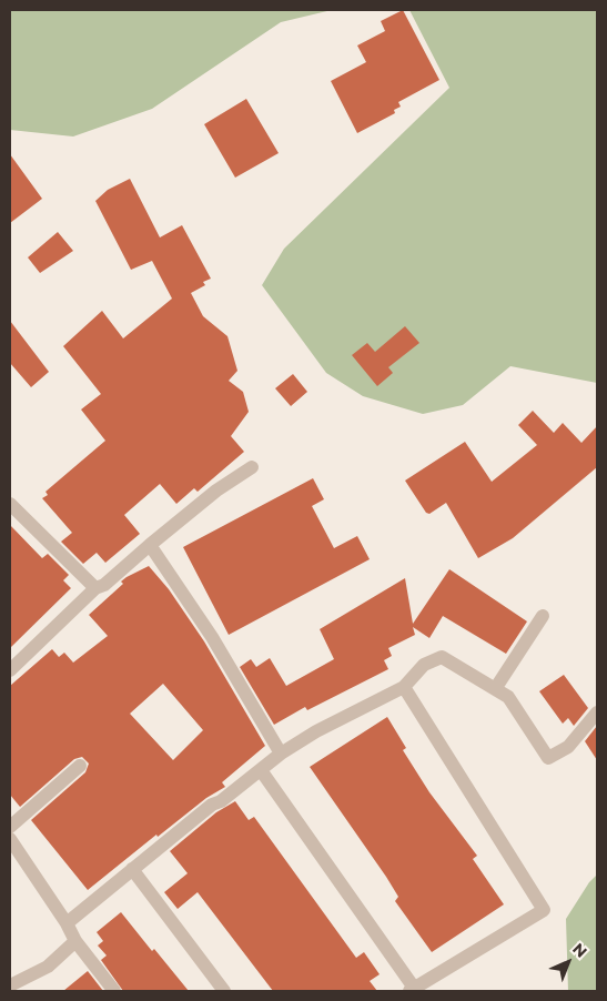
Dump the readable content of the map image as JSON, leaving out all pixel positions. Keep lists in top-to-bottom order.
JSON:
{
  "north": "top right"
}
